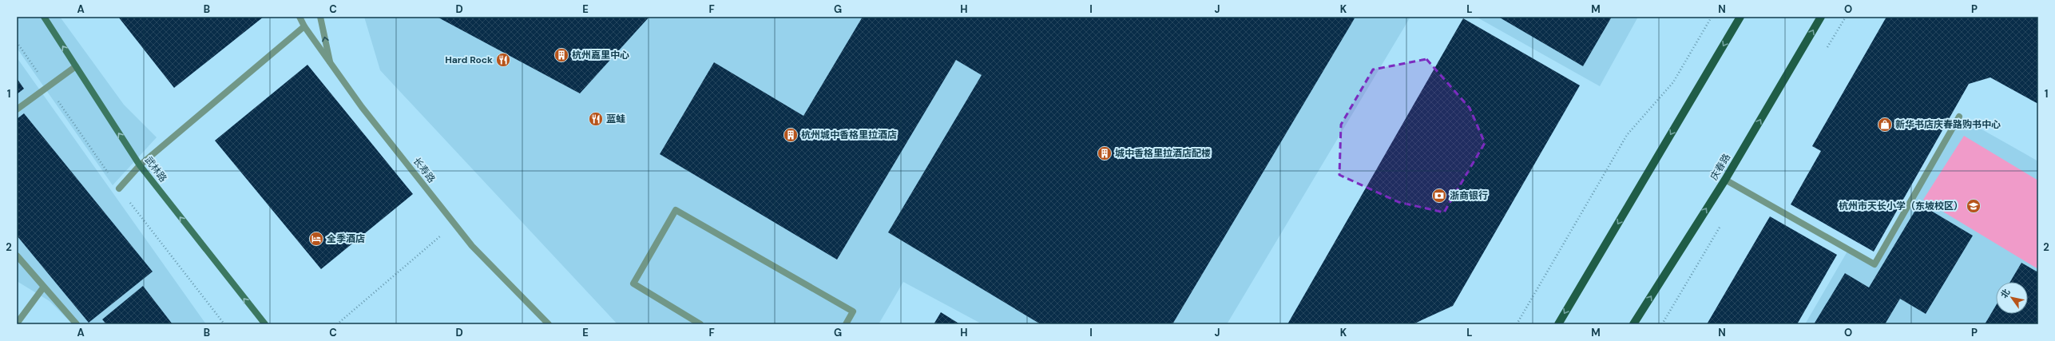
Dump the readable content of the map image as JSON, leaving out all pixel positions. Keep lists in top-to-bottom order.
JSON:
{
  "streets": {
    "main road": ["庆春路"],
    "street": ["武林路", "长寿路"]
  },
  "one_way": ["武林路"],
  "places": {
    "building": ["杭州嘉里中心", "杭州城中香格里拉酒店", "城中香格里拉酒店配楼"],
    "restaurant": ["Hard Rock", "蓝蛙"],
    "shop": ["新华书店庆春路购书中心"],
    "bank": ["浙商银行"],
    "school or university": ["杭州市天长小学（东坡校区）"],
    "hotel": ["全季酒店"]
  },
  "north": "top left",
  "grid": {
    "columns": [
      "A",
      "B",
      "C",
      "D",
      "E",
      "F",
      "G",
      "H",
      "I",
      "J",
      "K",
      "L",
      "M",
      "N",
      "O",
      "P"
    ],
    "rows": ["1", "2"]
  }
}
